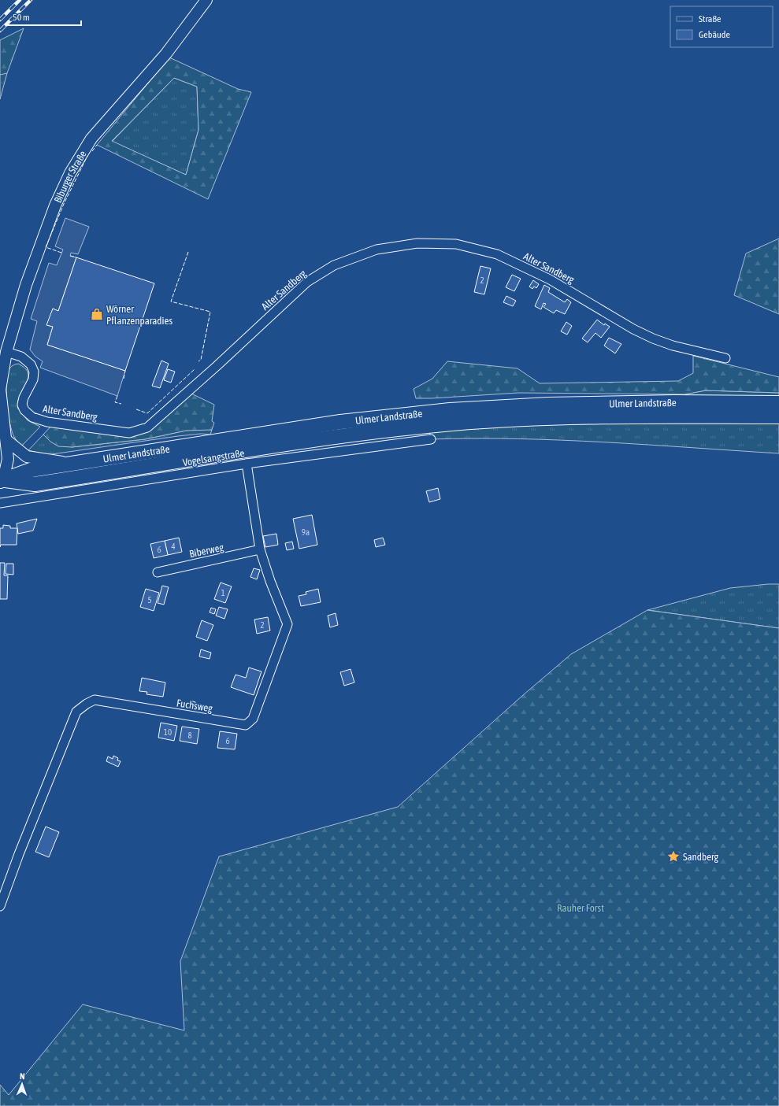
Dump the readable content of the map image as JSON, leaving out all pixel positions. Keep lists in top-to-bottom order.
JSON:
{
  "streets": {
    "main road": ["Ulmer Landstraße"],
    "street": [
      "Biburger Straße",
      "Alter Sandberg",
      "Vogelsangstraße",
      "Biberweg",
      "Fuchsweg"
    ]
  },
  "crossings": [
    ["Biburger Straße", "Alter Sandberg"],
    ["Biburger Straße", "Ulmer Landstraße"],
    ["Vogelsangstraße", "Fuchsweg"],
    ["Biberweg", "Fuchsweg"]
  ],
  "parks": ["Rauher Forst"],
  "places": {
    "shop": ["Wörner Pflanzenparadies"],
    "place": ["Sandberg"]
  },
  "house_numbers": [
    "2",
    "9a",
    "4",
    "6",
    "1",
    "5",
    "2",
    "10",
    "8",
    "6"
  ],
  "legend": ["Straße", "Gebäude"],
  "scale_bar": "50 m",
  "north": "top"
}
